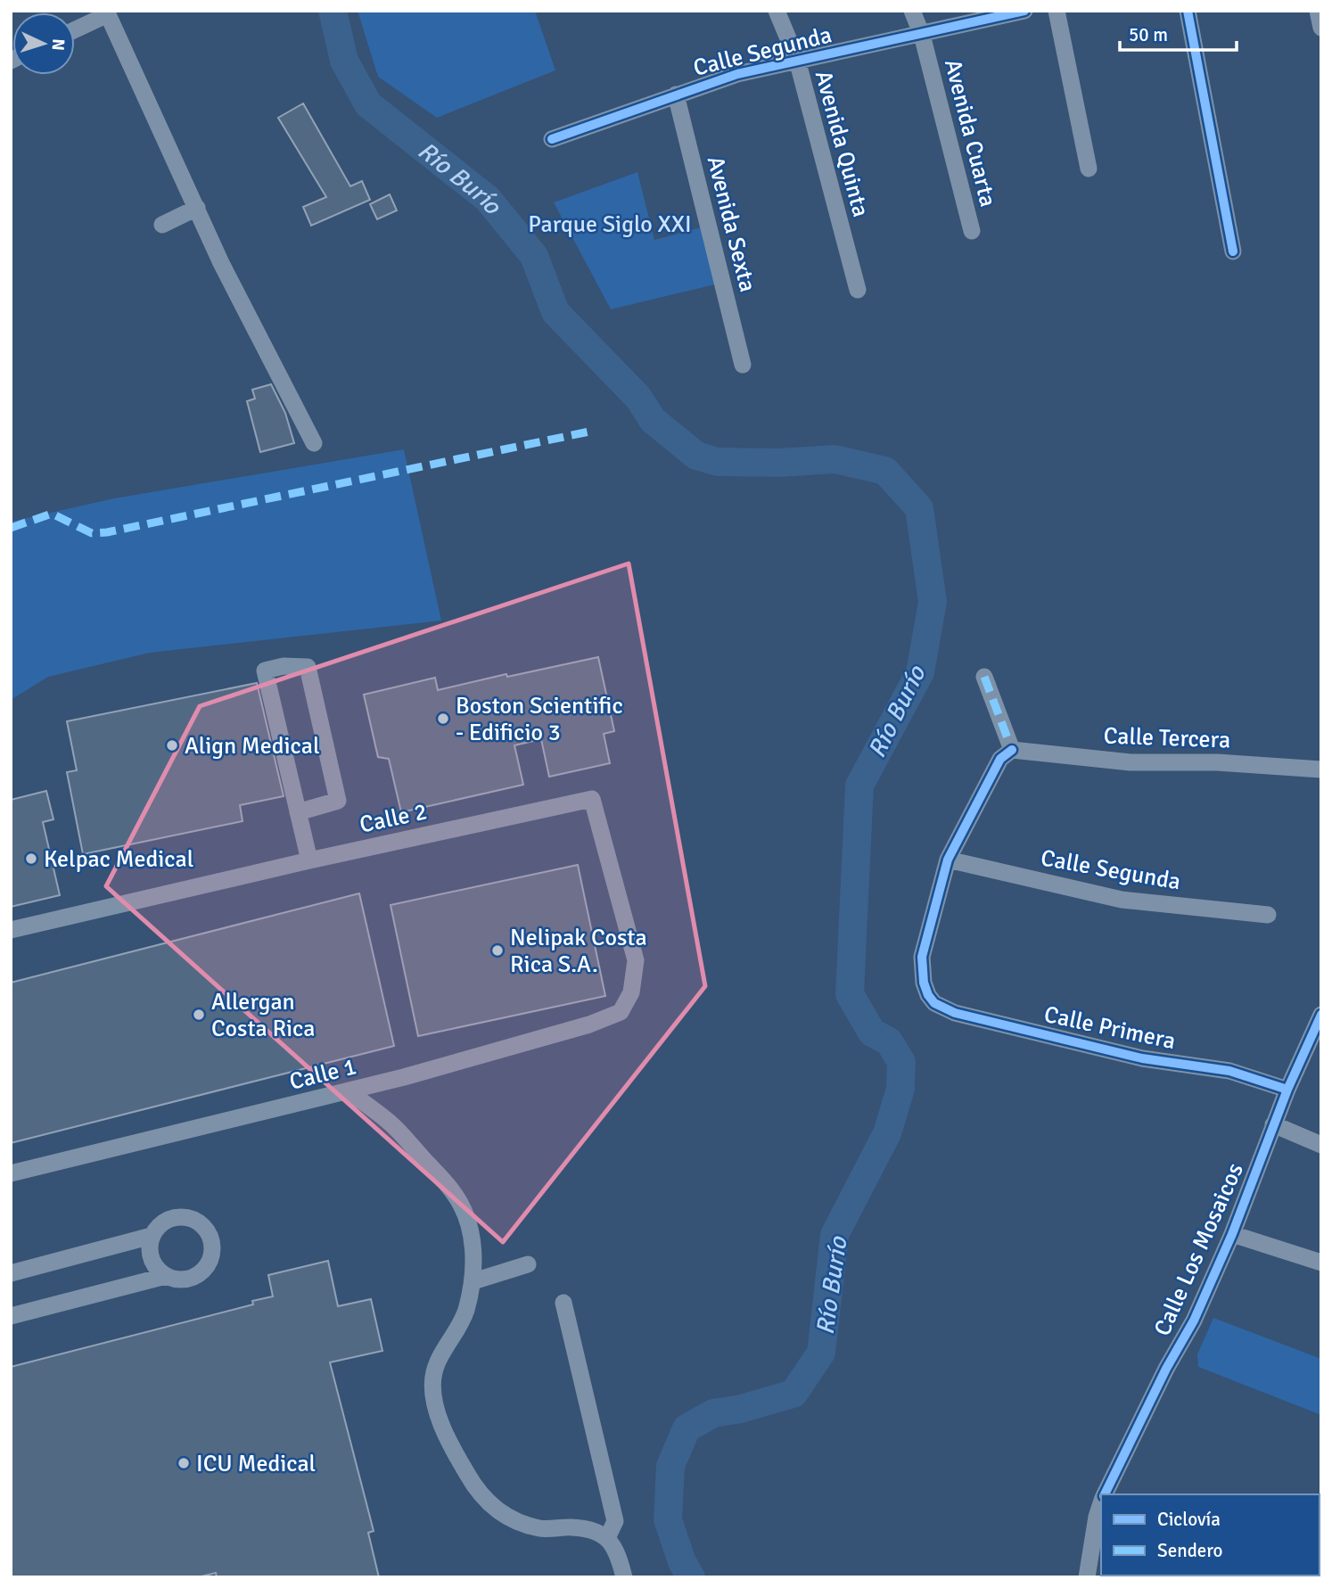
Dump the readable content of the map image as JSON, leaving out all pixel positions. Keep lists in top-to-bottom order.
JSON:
{
  "streets": {
    "street": [
      "Calle Segunda",
      "Avenida Cuarta",
      "Avenida Quinta",
      "Avenida Sexta",
      "Calle Tercera",
      "Calle 2",
      "Calle Primera",
      "Calle 1",
      "Calle Los Mosaicos"
    ]
  },
  "crossings": [
    ["Calle Segunda", "Avenida Cuarta"],
    ["Calle Segunda", "Avenida Quinta"],
    ["Calle Segunda", "Avenida Sexta"],
    ["Calle Segunda", "Calle Primera"],
    ["Calle 2", "Calle 1"],
    ["Calle Primera", "Calle Los Mosaicos"]
  ],
  "water": ["Río Burío"],
  "parks": ["Parque Siglo XXI"],
  "places": [
    "Boston Scientific - Edificio 3",
    "Align Medical",
    "Kelpac Medical",
    "Nelipak Costa Rica S.A.",
    "Allergan Costa Rica",
    "ICU Medical"
  ],
  "legend": ["Ciclovía", "Sendero"],
  "scale_bar": "50 m",
  "north": "right"
}
